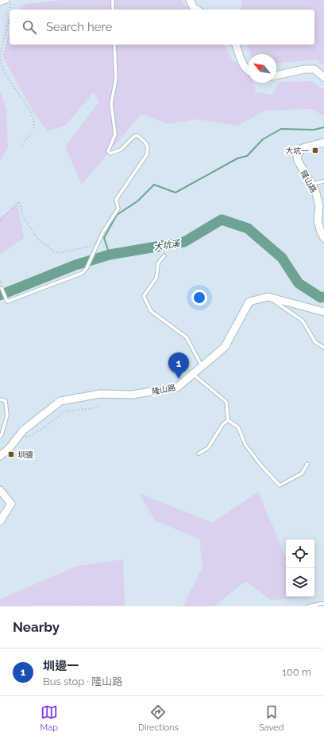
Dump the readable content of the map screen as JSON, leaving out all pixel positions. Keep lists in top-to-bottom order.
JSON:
{
  "streets": {
    "street": ["隆山路"]
  },
  "water": ["大坑溪"],
  "places": {
    "transit": ["大坑一", "圳邊"]
  },
  "north": "top left",
  "page": {
    "search": "Search here",
    "pins": "1",
    "heading": "Nearby",
    "list": [
      {
        "mark": "1",
        "name": "圳邊一",
        "note": "Bus stop · 隆山路",
        "value": "100 m"
      }
    ],
    "nav": ["Map", "Directions", "Saved"]
  }
}
